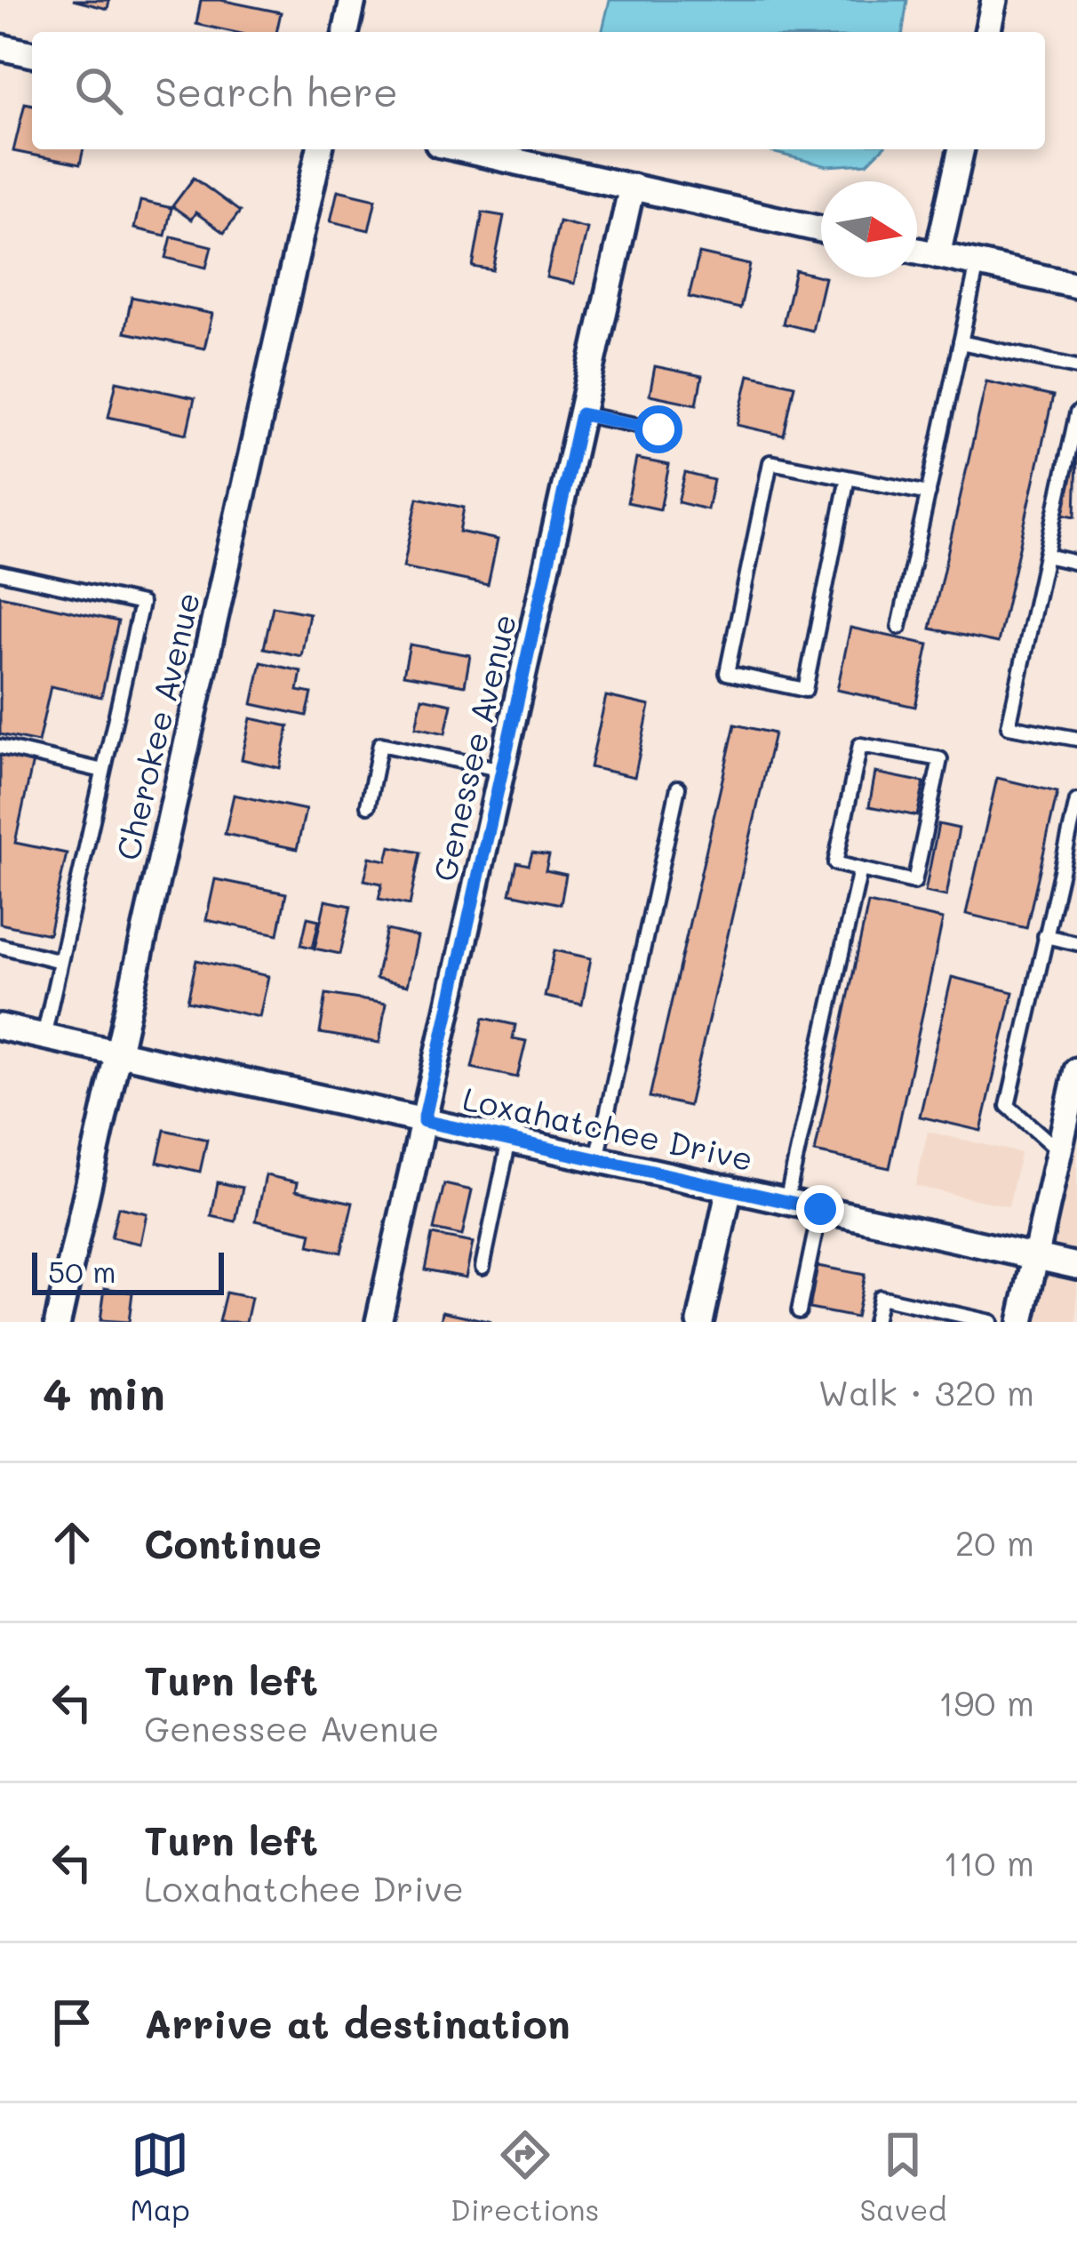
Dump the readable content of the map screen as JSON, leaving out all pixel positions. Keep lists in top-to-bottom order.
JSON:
{
  "streets": {
    "street": ["Cherokee Avenue", "Genessee Avenue", "Loxahatchee Drive"]
  },
  "crossings": [
    ["Cherokee Avenue", "Loxahatchee Drive"],
    ["Genessee Avenue", "Loxahatchee Drive"]
  ],
  "scale_bar": "50 m",
  "north": "right",
  "page": {
    "search": "Search here",
    "scale": "50 m",
    "heading": ["4 min", "Walk · 320 m"],
    "list": [
      ["Continue", "20 m"],
      ["Turn left", "Genessee Avenue", "190 m"],
      ["Turn left", "Loxahatchee Drive", "110 m"],
      "Arrive at destination"
    ],
    "nav": ["Map", "Directions", "Saved"]
  }
}
